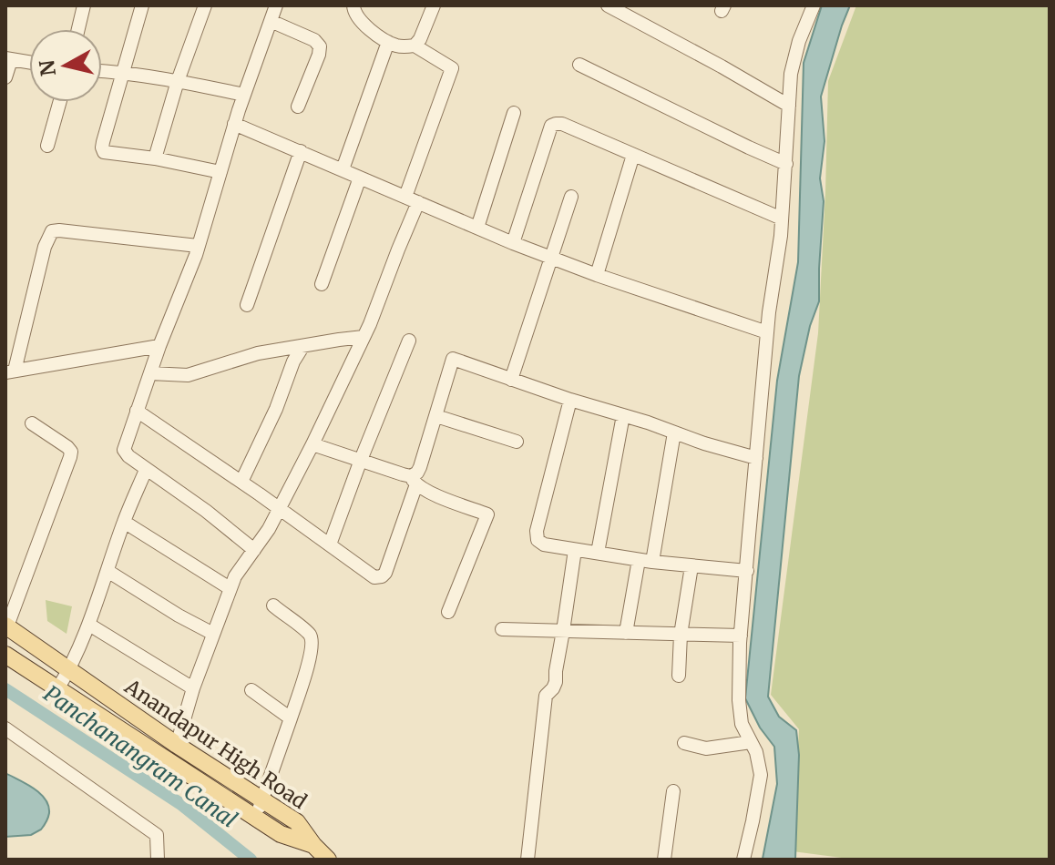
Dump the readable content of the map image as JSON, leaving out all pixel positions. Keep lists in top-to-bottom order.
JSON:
{
  "streets": {
    "main road": ["Anandapur High Road"]
  },
  "water": ["Panchanangram Canal"],
  "north": "left"
}
